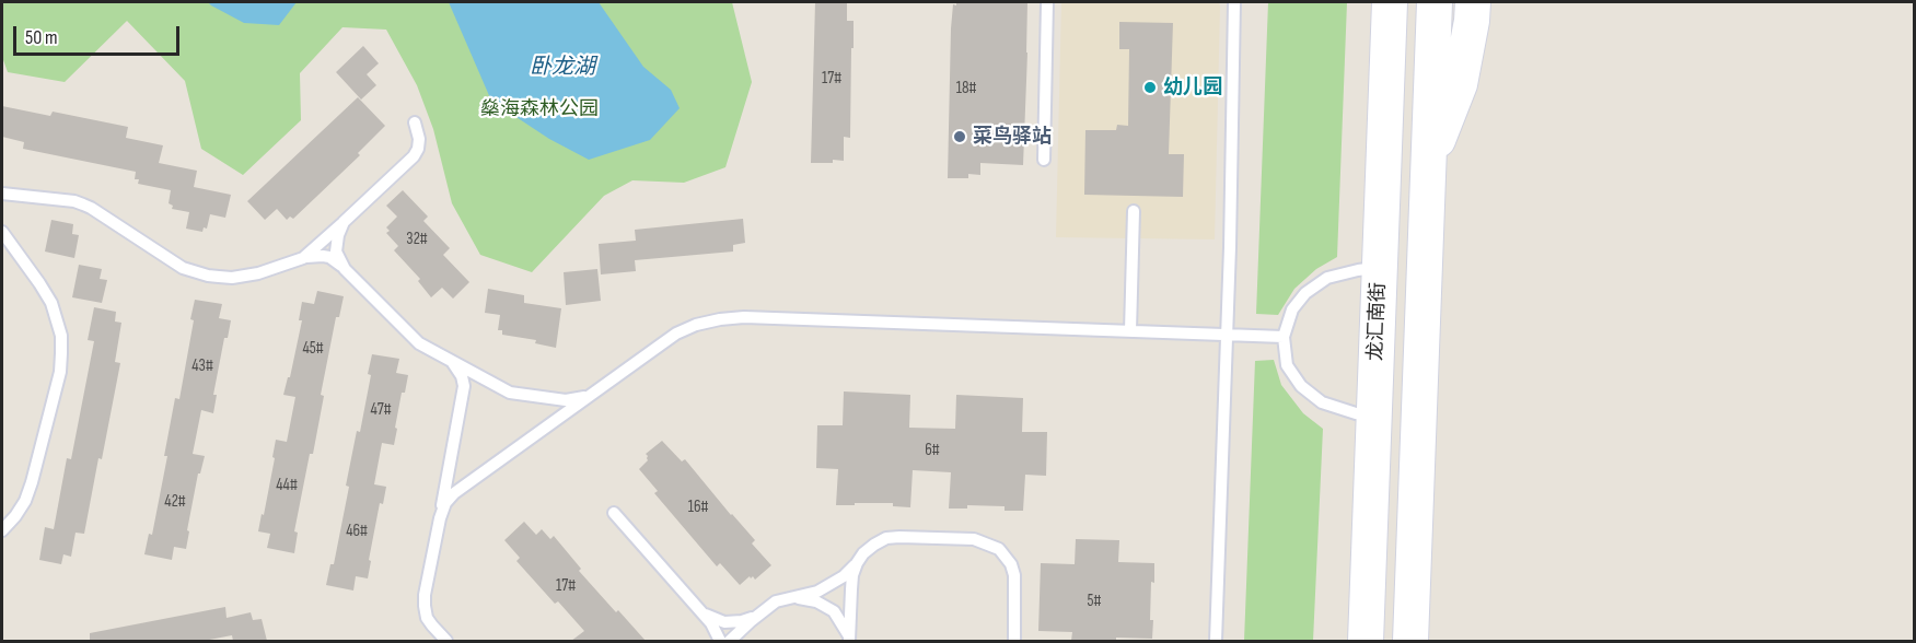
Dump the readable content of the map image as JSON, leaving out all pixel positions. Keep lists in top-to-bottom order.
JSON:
{
  "streets": {
    "main road": ["龙汇南街"]
  },
  "water": ["卧龙湖"],
  "parks": ["燊海森林公园"],
  "places": ["幼儿园", "菜鸟驿站"],
  "house_numbers": [
    "17#",
    "18#",
    "32#",
    "45#",
    "43#",
    "47#",
    "6#",
    "44#",
    "42#",
    "16#",
    "46#",
    "17#",
    "5#"
  ],
  "scale_bar": "50 m"
}
